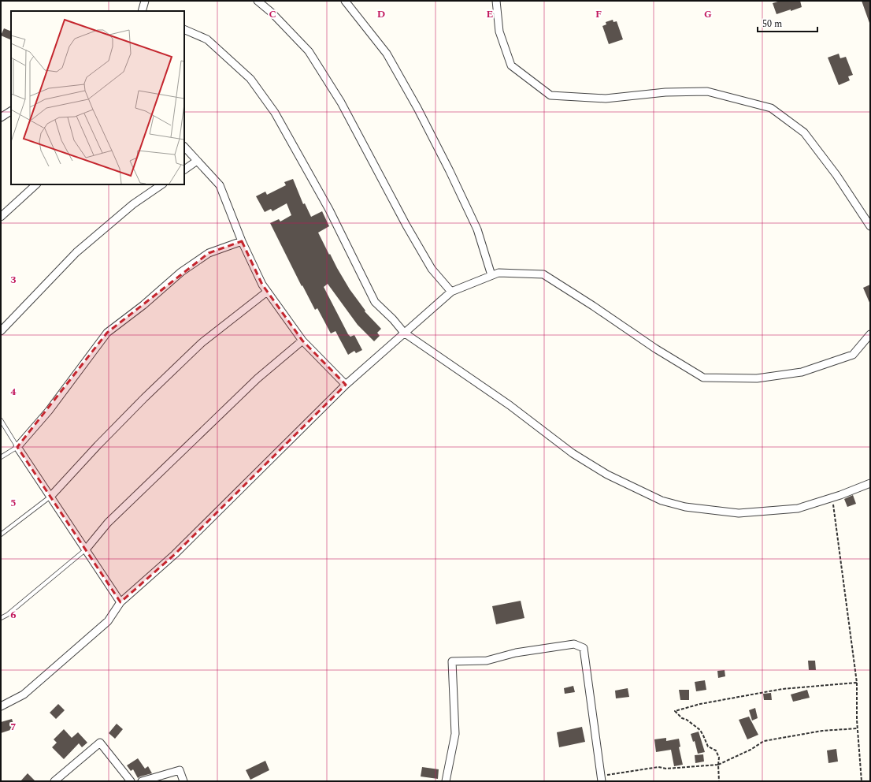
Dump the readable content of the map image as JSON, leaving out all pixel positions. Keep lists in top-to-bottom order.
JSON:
{
  "scale_bar": "50 m",
  "grid": {
    "columns": [
      "C",
      "D",
      "E",
      "F",
      "G"
    ],
    "rows": [
      "3",
      "4",
      "5",
      "6",
      "7"
    ]
  }
}
